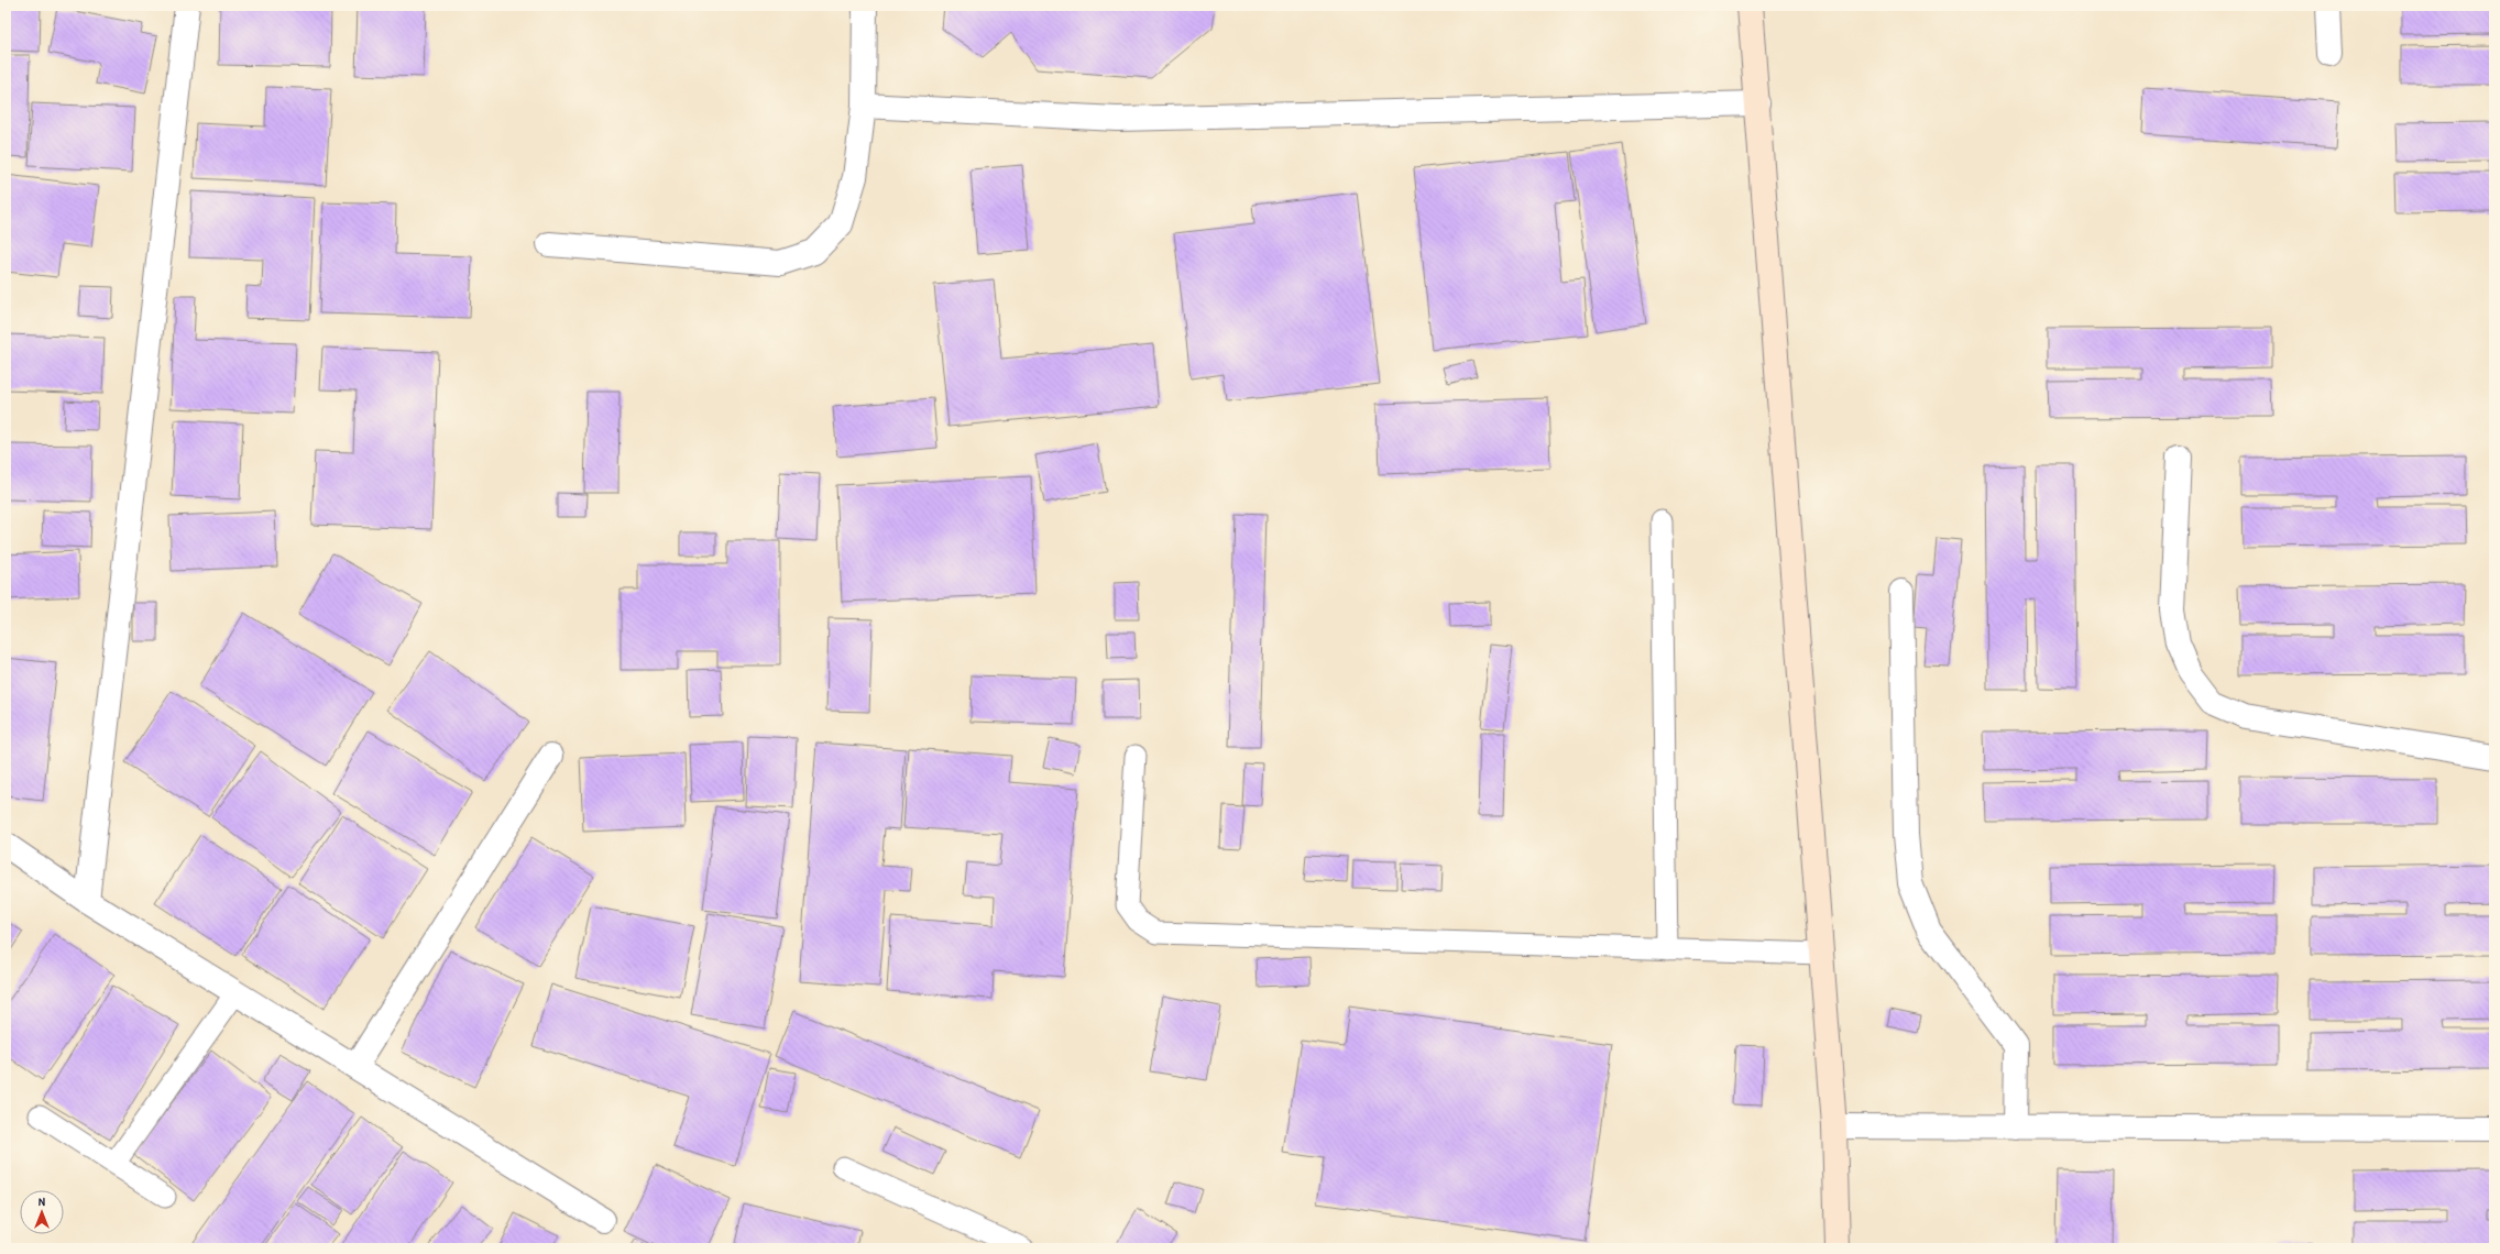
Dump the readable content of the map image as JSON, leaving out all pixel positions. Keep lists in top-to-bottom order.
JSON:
{
  "north": "top"
}
